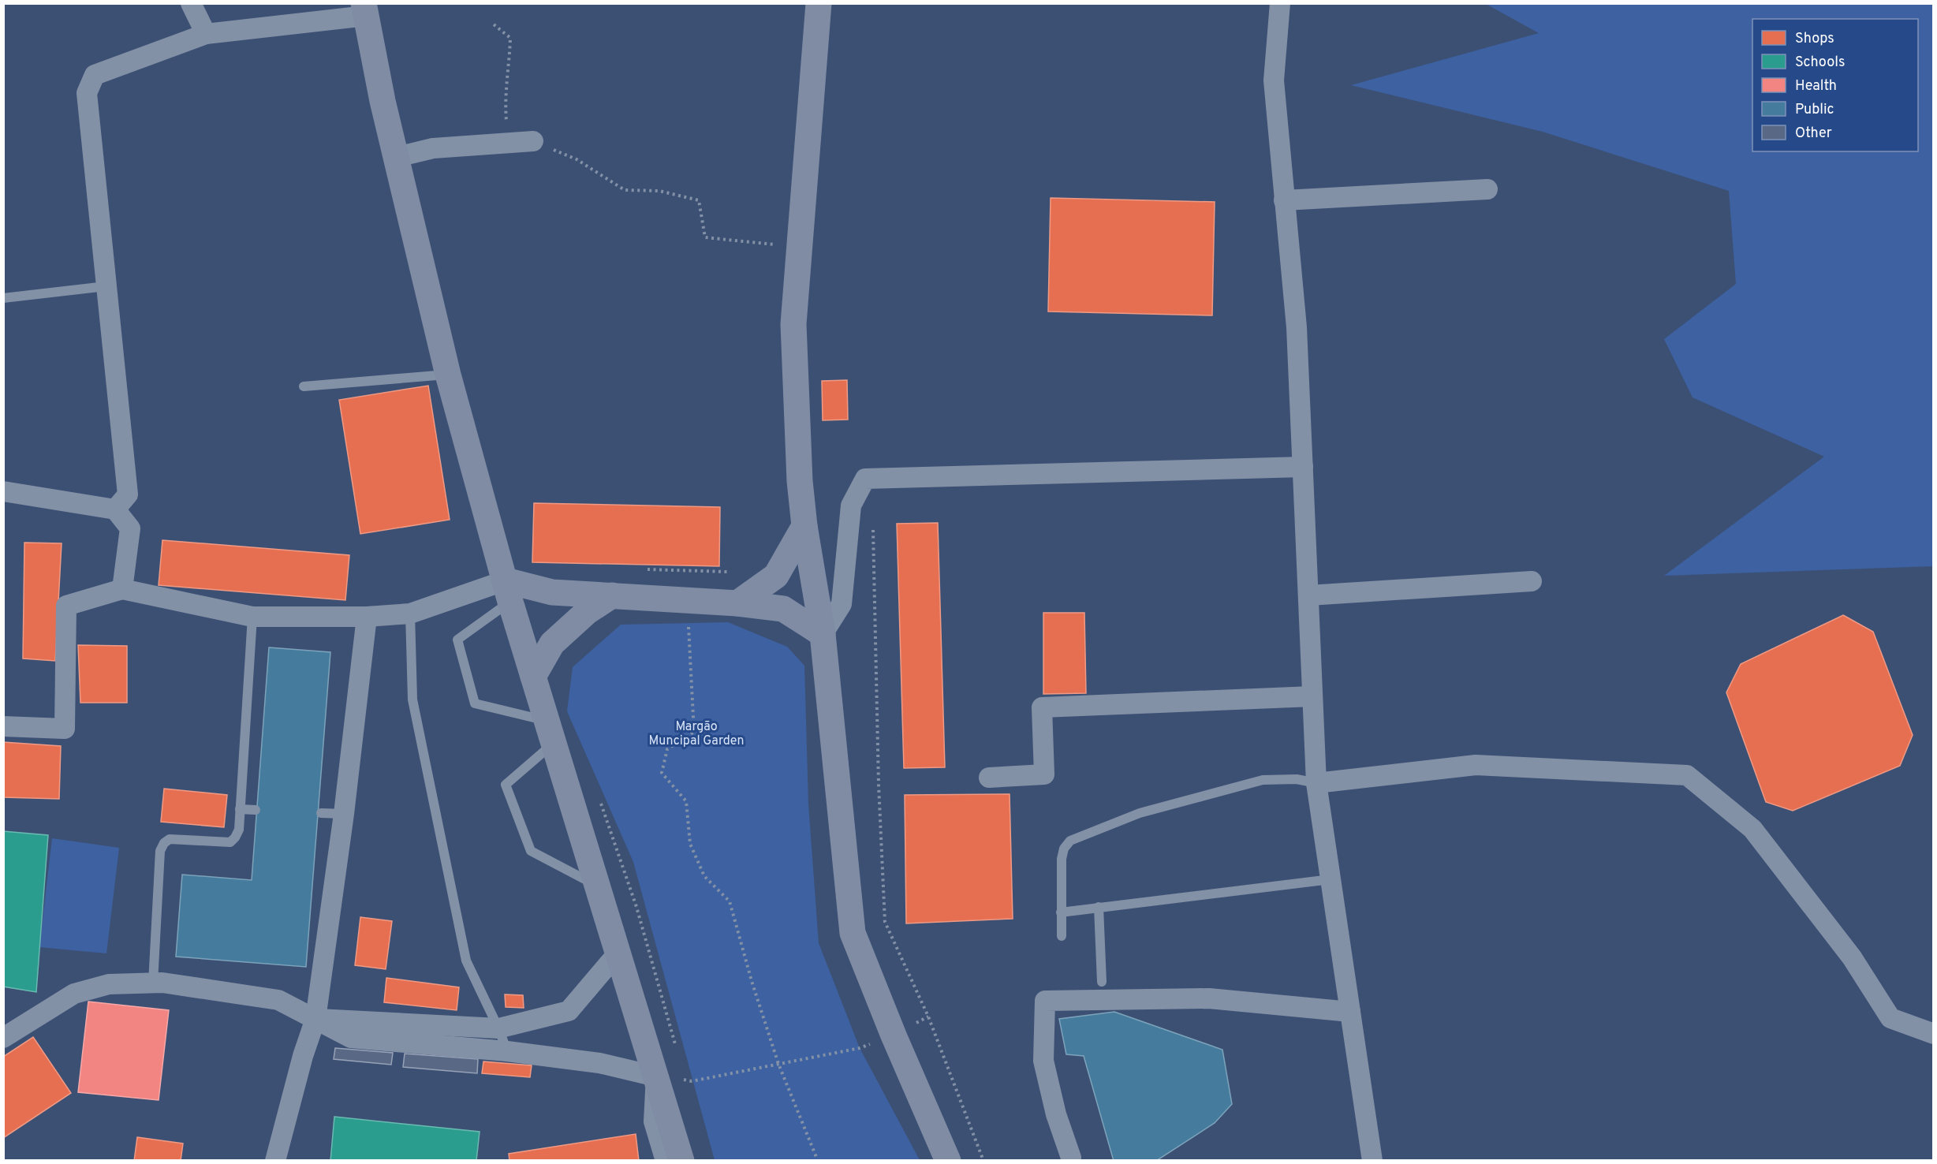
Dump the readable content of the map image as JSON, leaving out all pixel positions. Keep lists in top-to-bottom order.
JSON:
{
  "parks": ["Margão Muncipal Garden"],
  "legend": [
    "Shops",
    "Schools",
    "Health",
    "Public",
    "Other"
  ]
}
